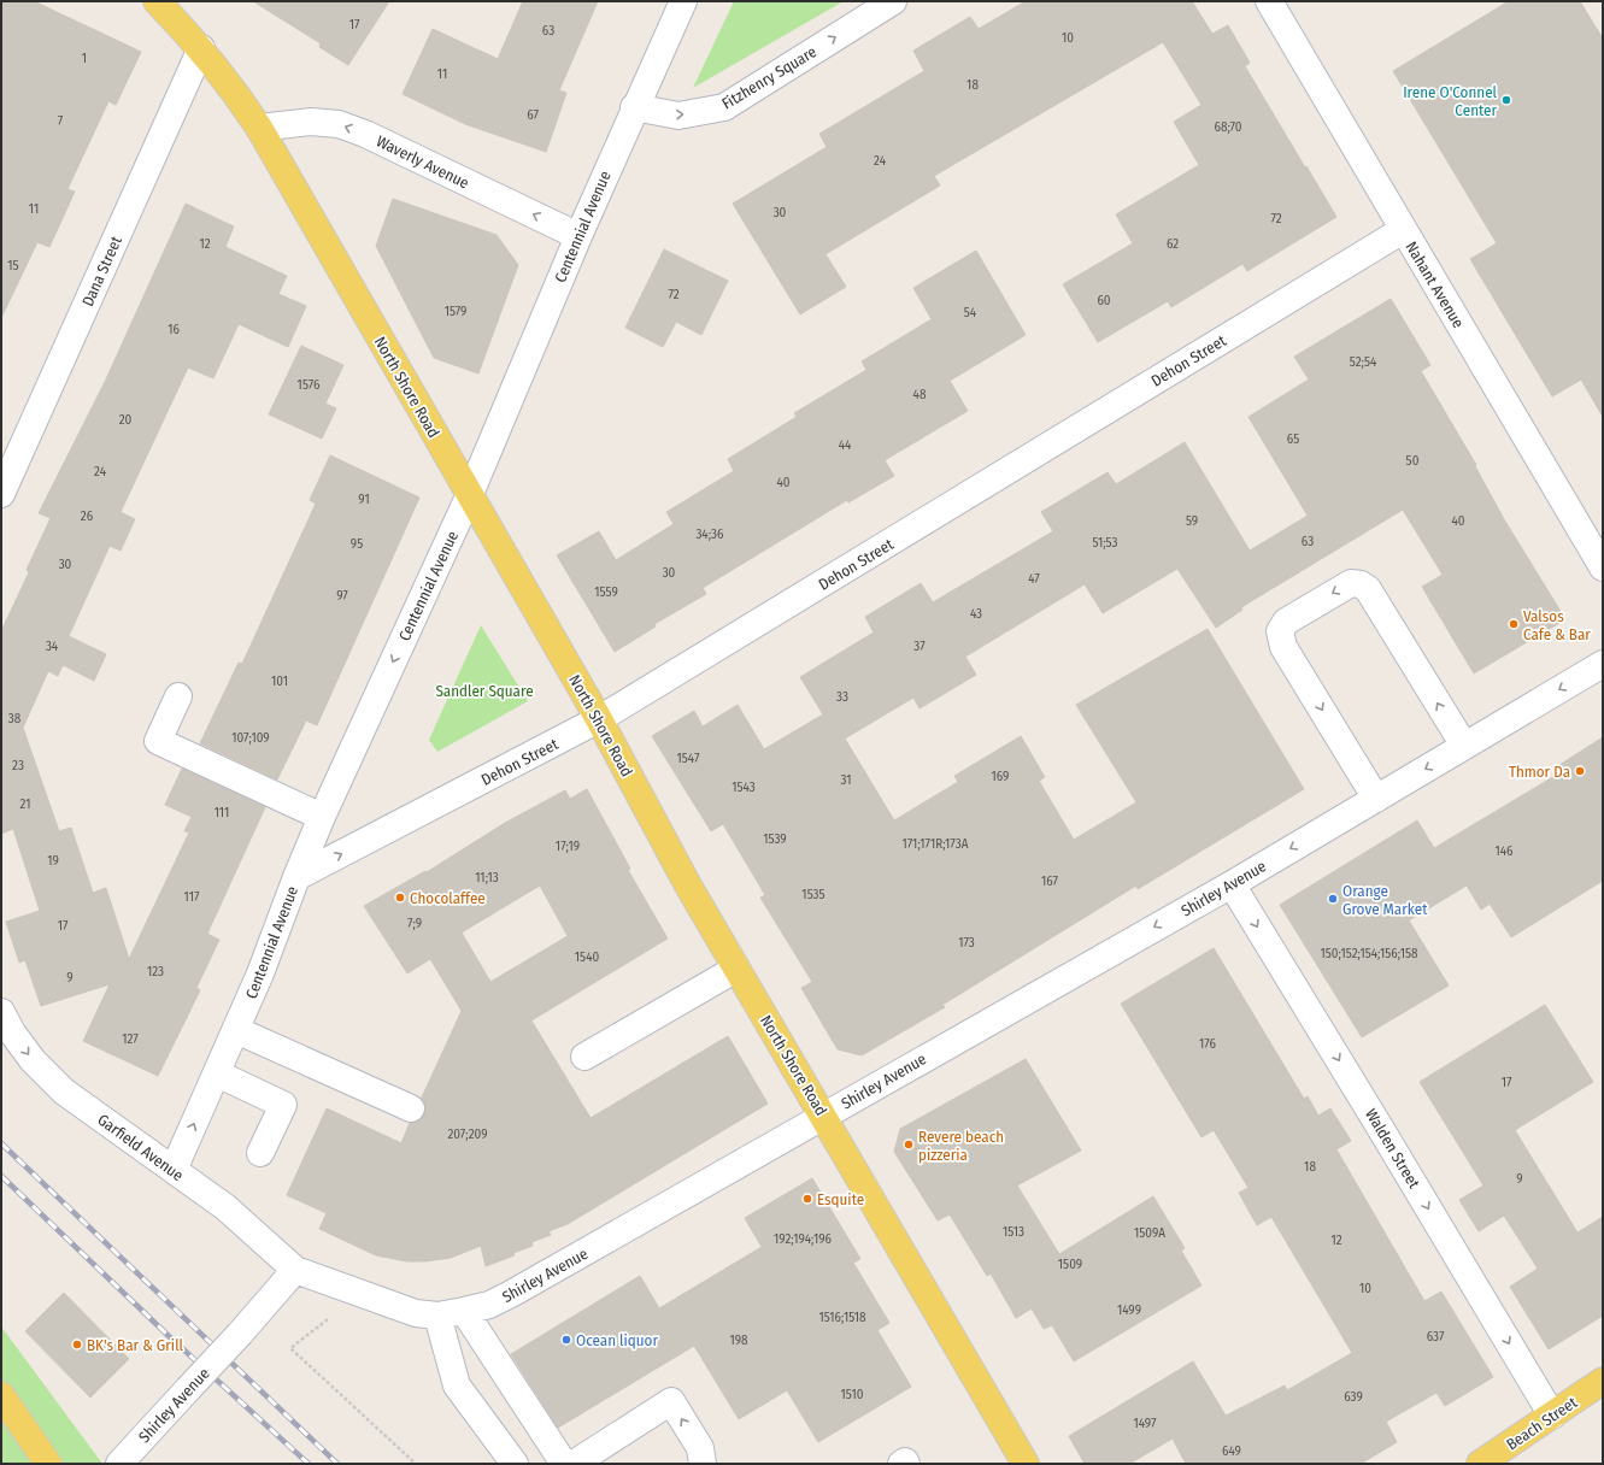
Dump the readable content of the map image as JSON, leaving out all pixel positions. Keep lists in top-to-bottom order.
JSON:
{
  "streets": {
    "main road": ["North Shore Road", "Beach Street"],
    "street": [
      "Fitzhenry Square",
      "Waverly Avenue",
      "Centennial Avenue",
      "Dana Street",
      "Nahant Avenue",
      "Dehon Street",
      "Shirley Avenue",
      "Garfield Avenue",
      "Walden Street"
    ]
  },
  "crossings": [
    ["Fitzhenry Square", "Centennial Avenue"],
    ["Waverly Avenue", "Centennial Avenue"],
    ["Waverly Avenue", "North Shore Road"],
    ["Centennial Avenue", "Dehon Street"],
    ["Centennial Avenue", "North Shore Road"],
    ["Centennial Avenue", "Garfield Avenue"],
    ["Dana Street", "North Shore Road"],
    ["Nahant Avenue", "Dehon Street"],
    ["Dehon Street", "North Shore Road"],
    ["North Shore Road", "Shirley Avenue"],
    ["Shirley Avenue", "Garfield Avenue"],
    ["Shirley Avenue", "Walden Street"],
    ["Walden Street", "Beach Street"]
  ],
  "one_way": [
    "Fitzhenry Square",
    "Waverly Avenue",
    "Shirley Avenue",
    "Garfield Avenue",
    "Walden Street"
  ],
  "parks": ["Sandler Square"],
  "places": [
    "Irene O'Connel Center",
    "Valsos Cafe & Bar",
    "Thmor Da",
    "Chocolaffee",
    "Orange Grove Market",
    "Revere beach pizzeria",
    "Esquite",
    "Ocean liquor",
    "BK's Bar & Grill"
  ],
  "house_numbers": [
    "17",
    "63",
    "10",
    "1",
    "11",
    "18",
    "67",
    "7",
    "68;70",
    "24",
    "11",
    "30",
    "72",
    "12",
    "62",
    "15",
    "72",
    "60",
    "1579",
    "54",
    "16",
    "52;54",
    "1576",
    "48",
    "20",
    "65",
    "44",
    "50",
    "24",
    "40",
    "91",
    "26",
    "59",
    "40",
    "34;36",
    "63",
    "51;53",
    "95",
    "30",
    "30",
    "47",
    "1559",
    "97",
    "43",
    "34",
    "37",
    "101",
    "33",
    "38",
    "107;109",
    "1547",
    "23",
    "169",
    "31",
    "1543",
    "21",
    "111",
    "1539",
    "171;171R;173A",
    "17;19",
    "146",
    "19",
    "11;13",
    "167",
    "1535",
    "117",
    "7;9",
    "17",
    "173",
    "150;152;154;156;158",
    "1540",
    "123",
    "9",
    "127",
    "176",
    "17",
    "207;209",
    "18",
    "9",
    "1513",
    "1509A",
    "192;194;196",
    "12",
    "1509",
    "10",
    "1499",
    "1516;1518",
    "637",
    "198",
    "1510",
    "639",
    "1497",
    "649"
  ]
}
